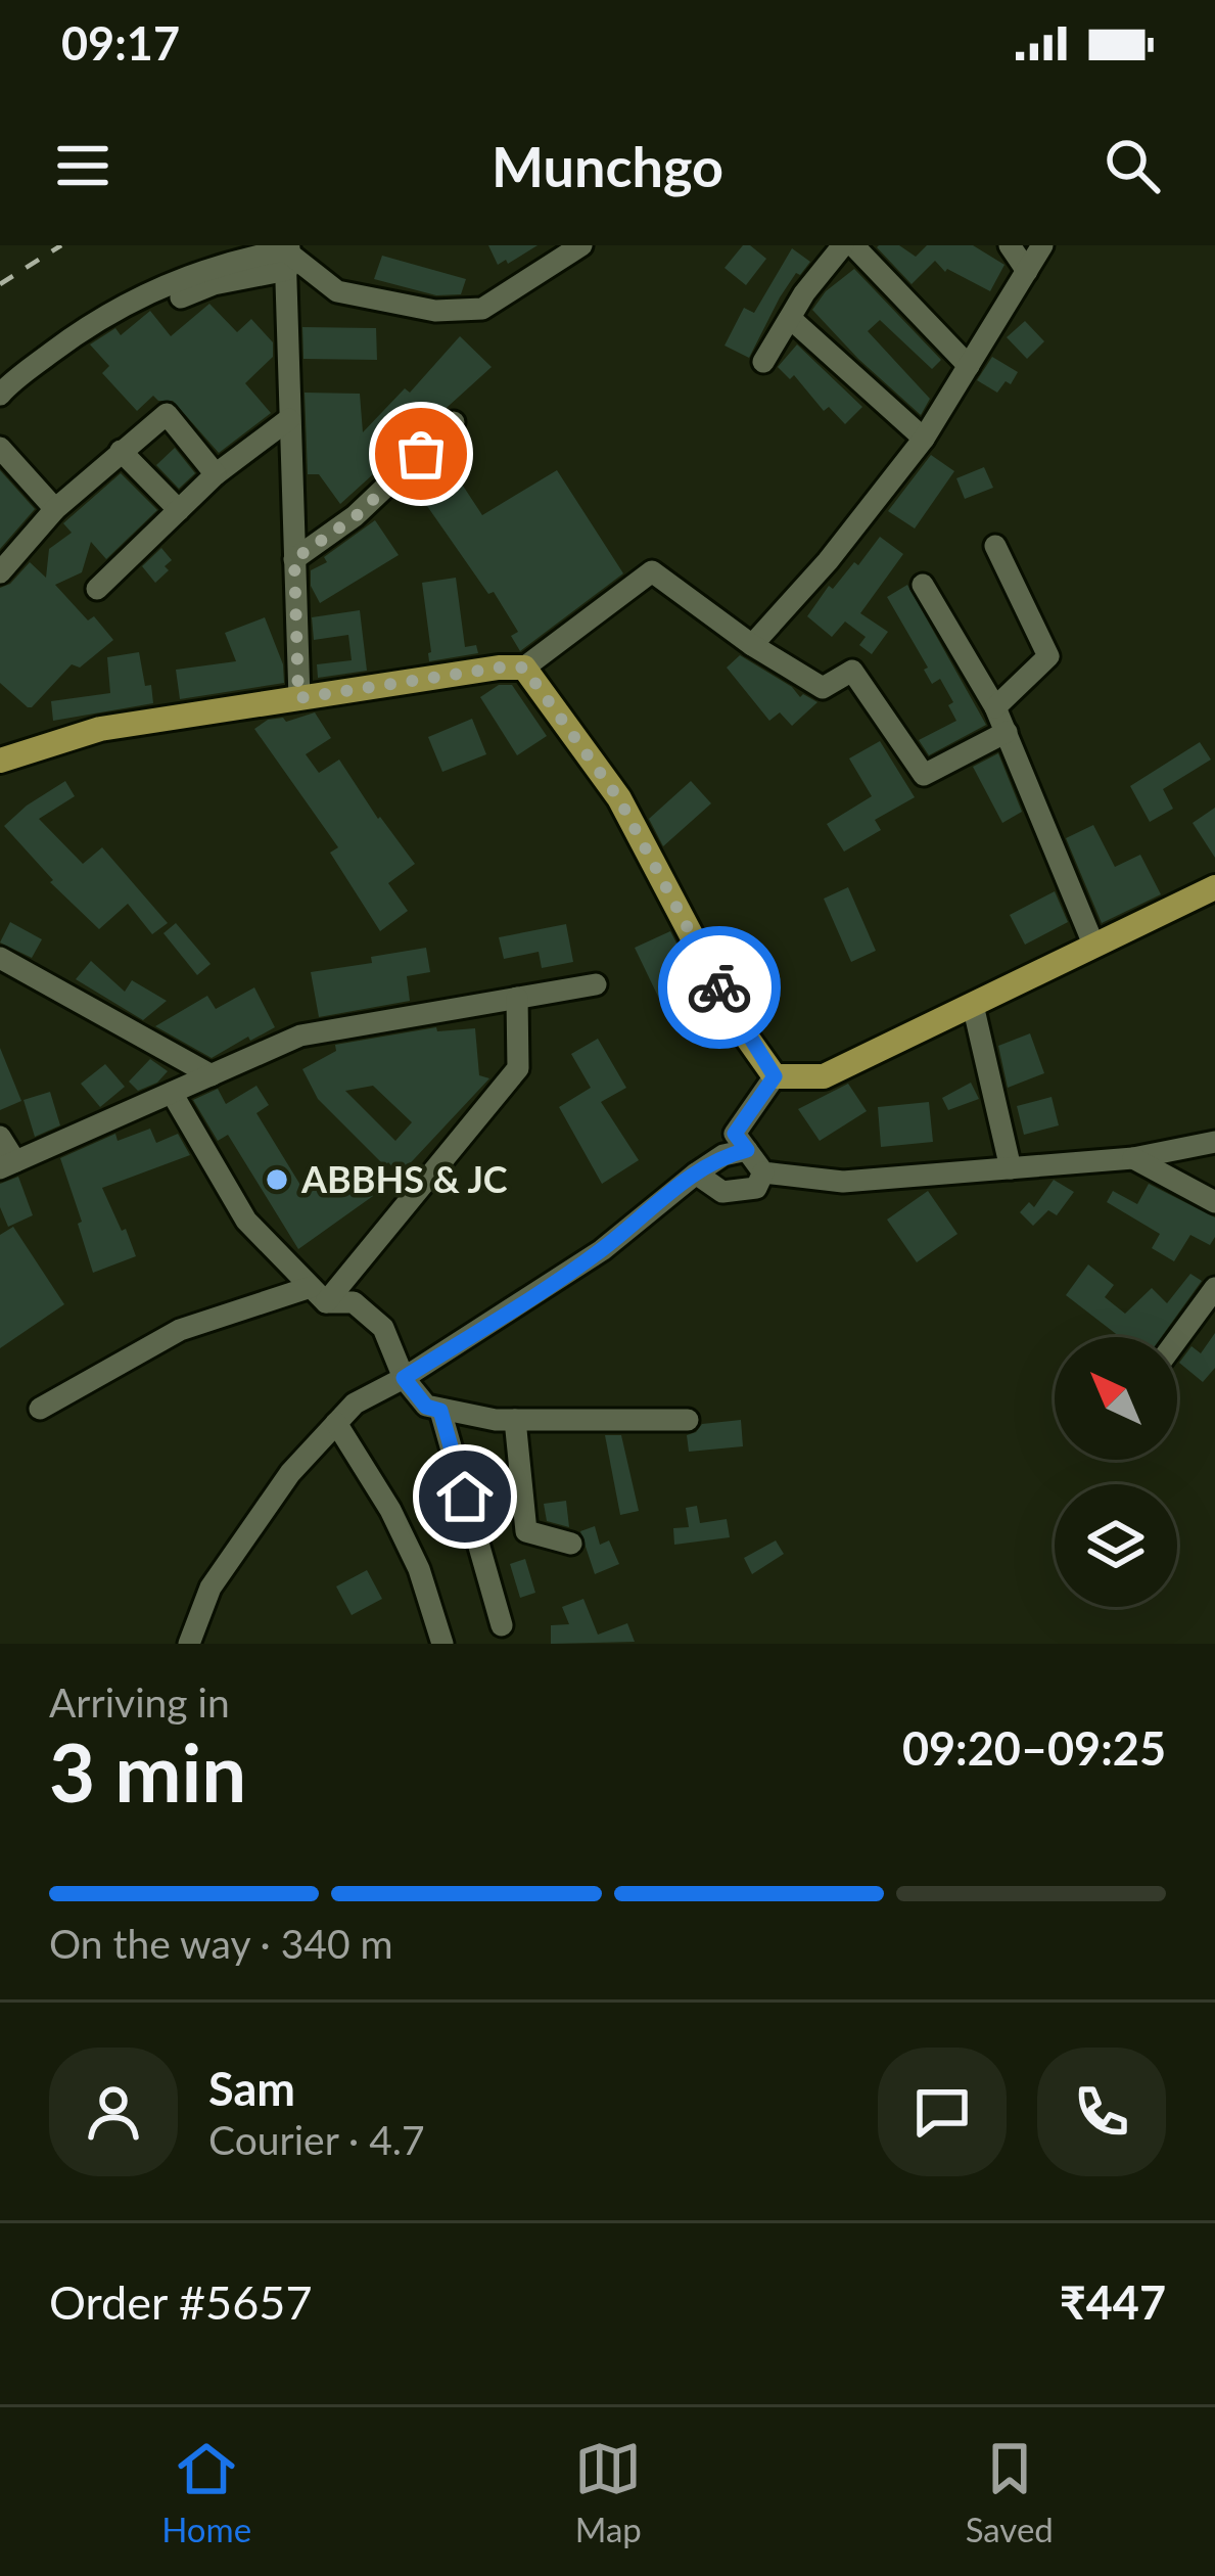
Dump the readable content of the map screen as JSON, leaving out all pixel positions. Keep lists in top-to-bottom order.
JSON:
{
  "places": ["ABBHS & JC"],
  "north": "top left",
  "page": {
    "status": "09:17",
    "header": "Munchgo",
    "heading": ["3 min", "Arriving in", "09:20–09:25"],
    "panel": [
      "Sam",
      "Courier · 4.7",
      "Order #5657",
      "₹447"
    ],
    "bar": "On the way · 340 m",
    "tabs": ["Home", "Map", "Saved"]
  }
}
